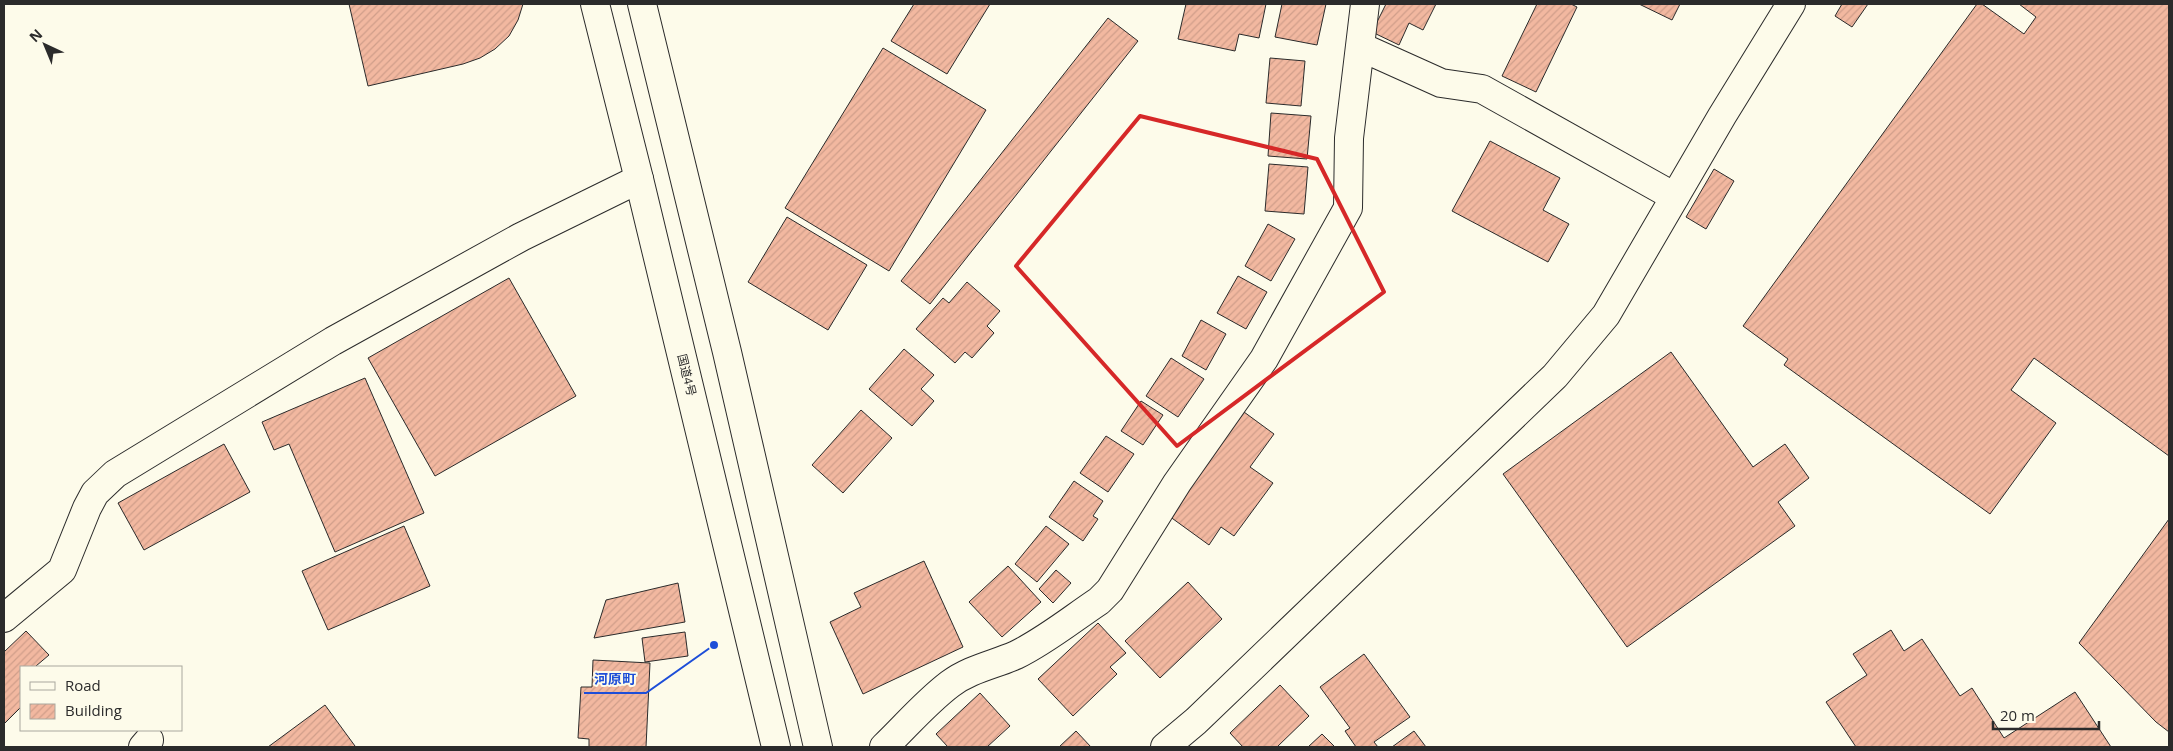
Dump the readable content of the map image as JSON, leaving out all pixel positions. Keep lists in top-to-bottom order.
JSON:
{
  "streets": {
    "main road": ["国道4号"]
  },
  "places": ["河原町"],
  "legend": ["Road", "Building"],
  "scale_bar": "20 m",
  "north": "top left"
}
